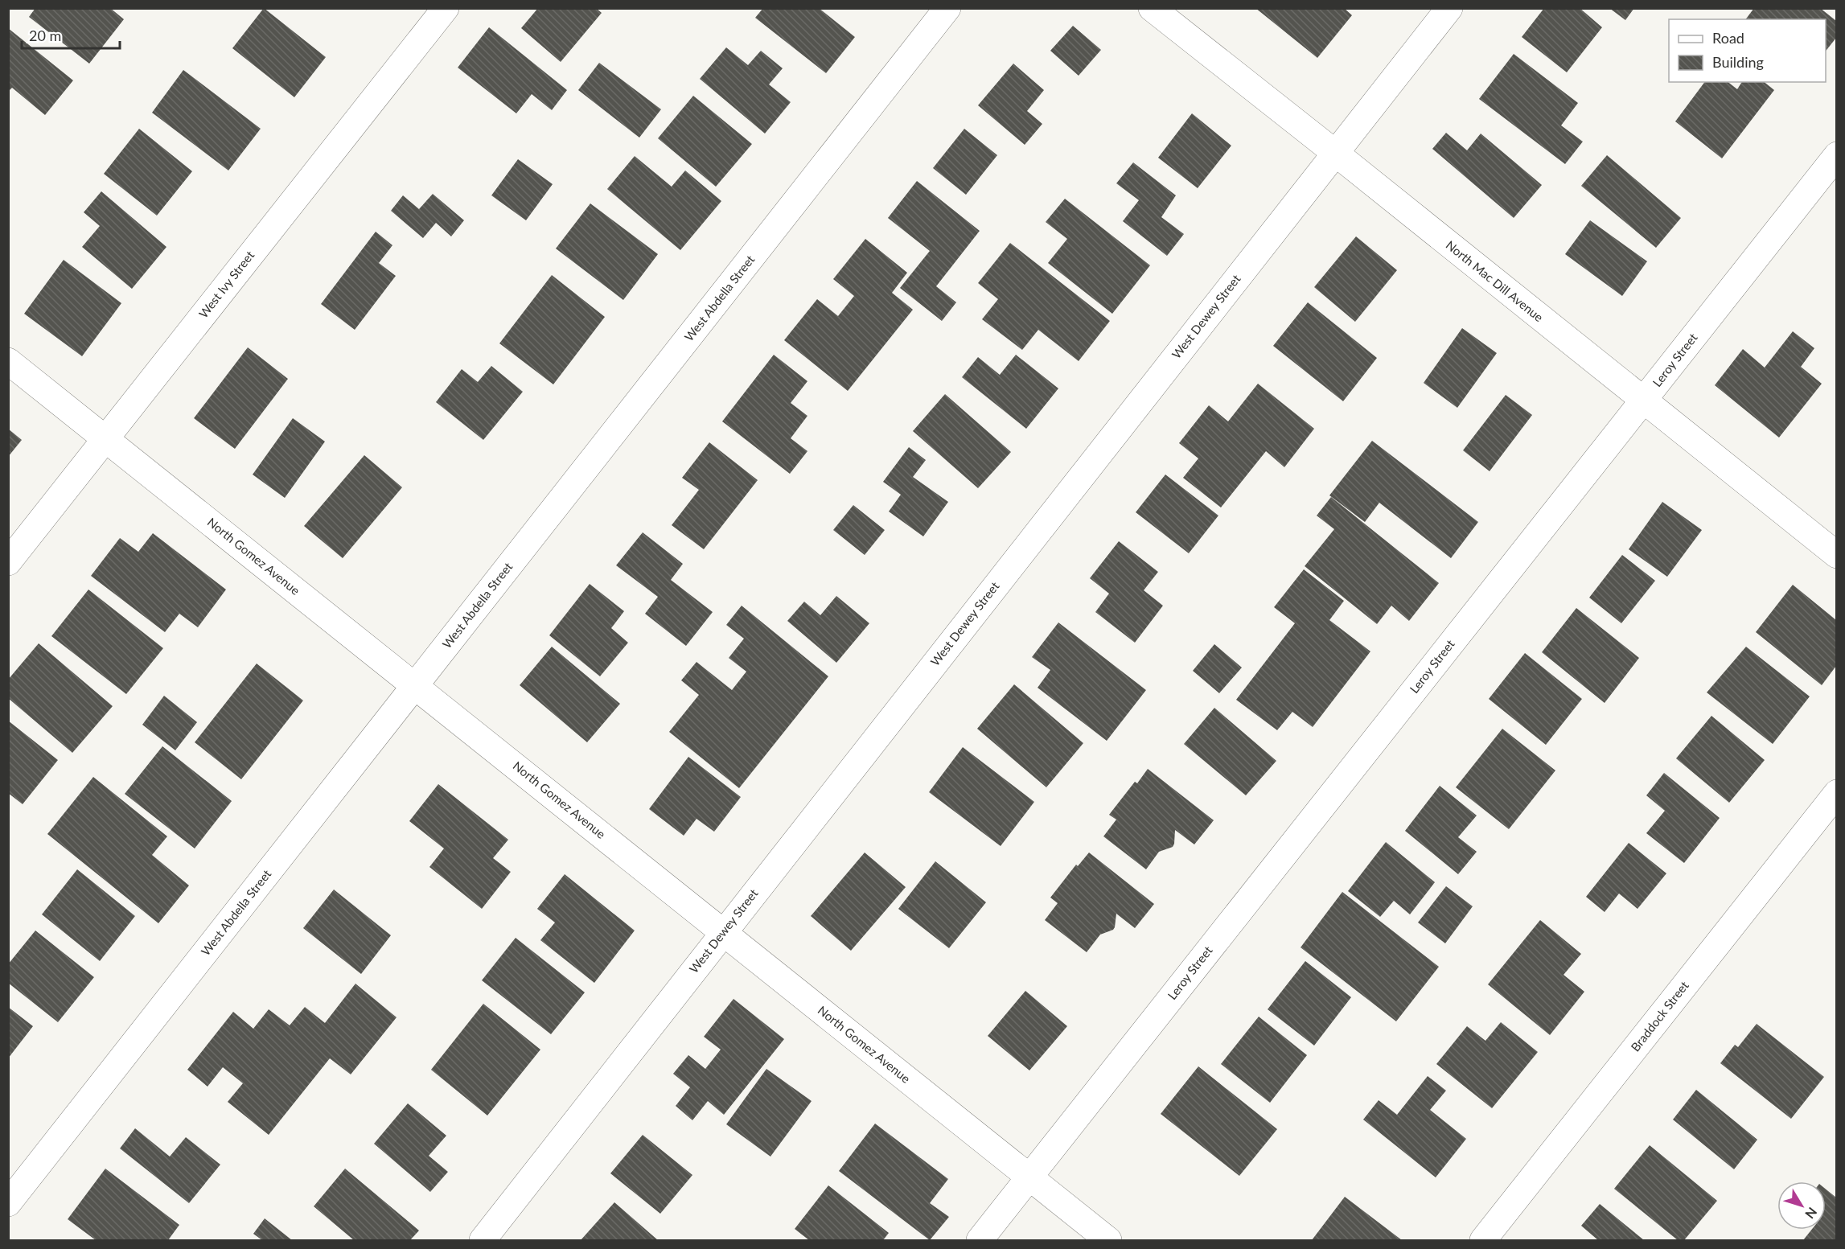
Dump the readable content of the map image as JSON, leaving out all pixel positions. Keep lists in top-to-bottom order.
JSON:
{
  "streets": {
    "street": [
      "North Mac Dill Avenue",
      "West Ivy Street",
      "West Abdella Street",
      "West Dewey Street",
      "Leroy Street",
      "North Gomez Avenue",
      "Braddock Street"
    ]
  },
  "crossings": [
    ["North Mac Dill Avenue", "West Dewey Street"],
    ["North Mac Dill Avenue", "Leroy Street"],
    ["West Ivy Street", "North Gomez Avenue"],
    ["West Abdella Street", "North Gomez Avenue"],
    ["West Dewey Street", "North Gomez Avenue"],
    ["Leroy Street", "North Gomez Avenue"]
  ],
  "legend": ["Road", "Building"],
  "scale_bar": "20 m",
  "north": "bottom right"
}
